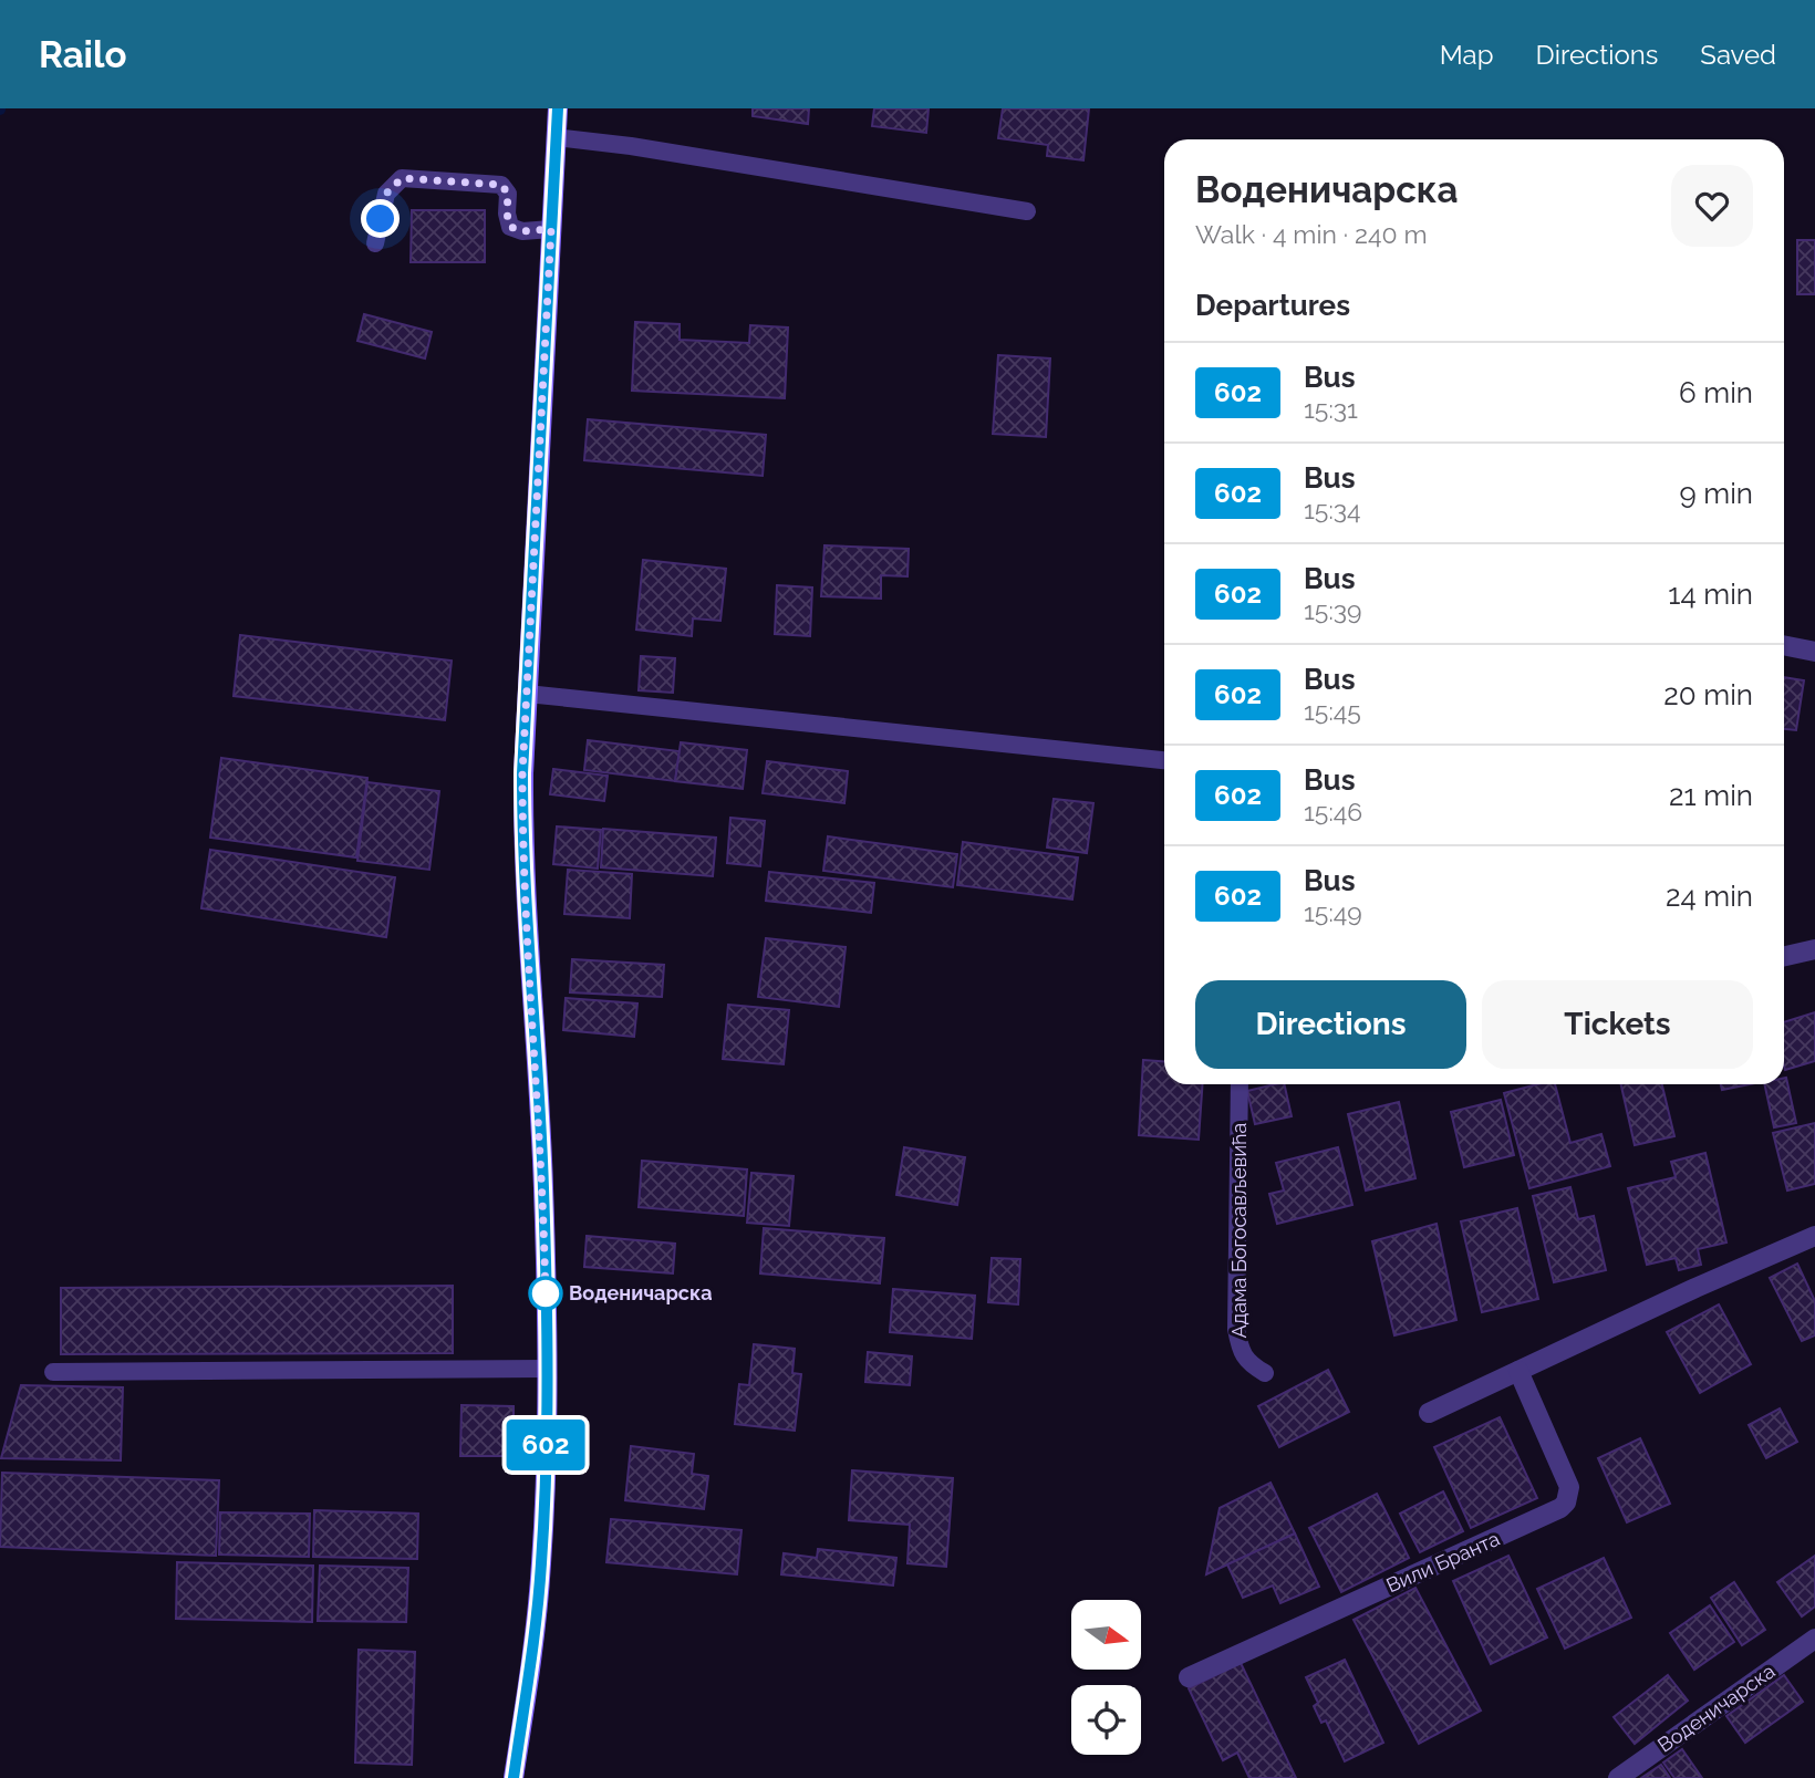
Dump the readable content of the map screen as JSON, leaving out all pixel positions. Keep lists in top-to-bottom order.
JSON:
{
  "streets": {
    "street": ["Вили Бранта", "Воденичарска"],
    "lane": ["Адама Богосављевића"]
  },
  "places": ["Воденичарска"],
  "lines": ["bus line 602"],
  "north": "right",
  "page": {
    "header": "Railo",
    "nav": ["Map", "Directions", "Saved"],
    "on_map": "602",
    "heading": [
      ["Воденичарска", "Walk · 4 min · 240 m"],
      "Departures"
    ],
    "list": [
      {
        "mark": "602",
        "name": "Bus",
        "note": "15:31",
        "value": "6 min"
      },
      {
        "mark": "602",
        "name": "Bus",
        "note": "15:34",
        "value": "9 min"
      },
      {
        "mark": "602",
        "name": "Bus",
        "note": "15:39",
        "value": "14 min"
      },
      {
        "mark": "602",
        "name": "Bus",
        "note": "15:45",
        "value": "20 min"
      },
      {
        "mark": "602",
        "name": "Bus",
        "note": "15:46",
        "value": "21 min"
      },
      {
        "mark": "602",
        "name": "Bus",
        "note": "15:49",
        "value": "24 min"
      }
    ],
    "buttons": ["Directions", "Tickets"]
  }
}
